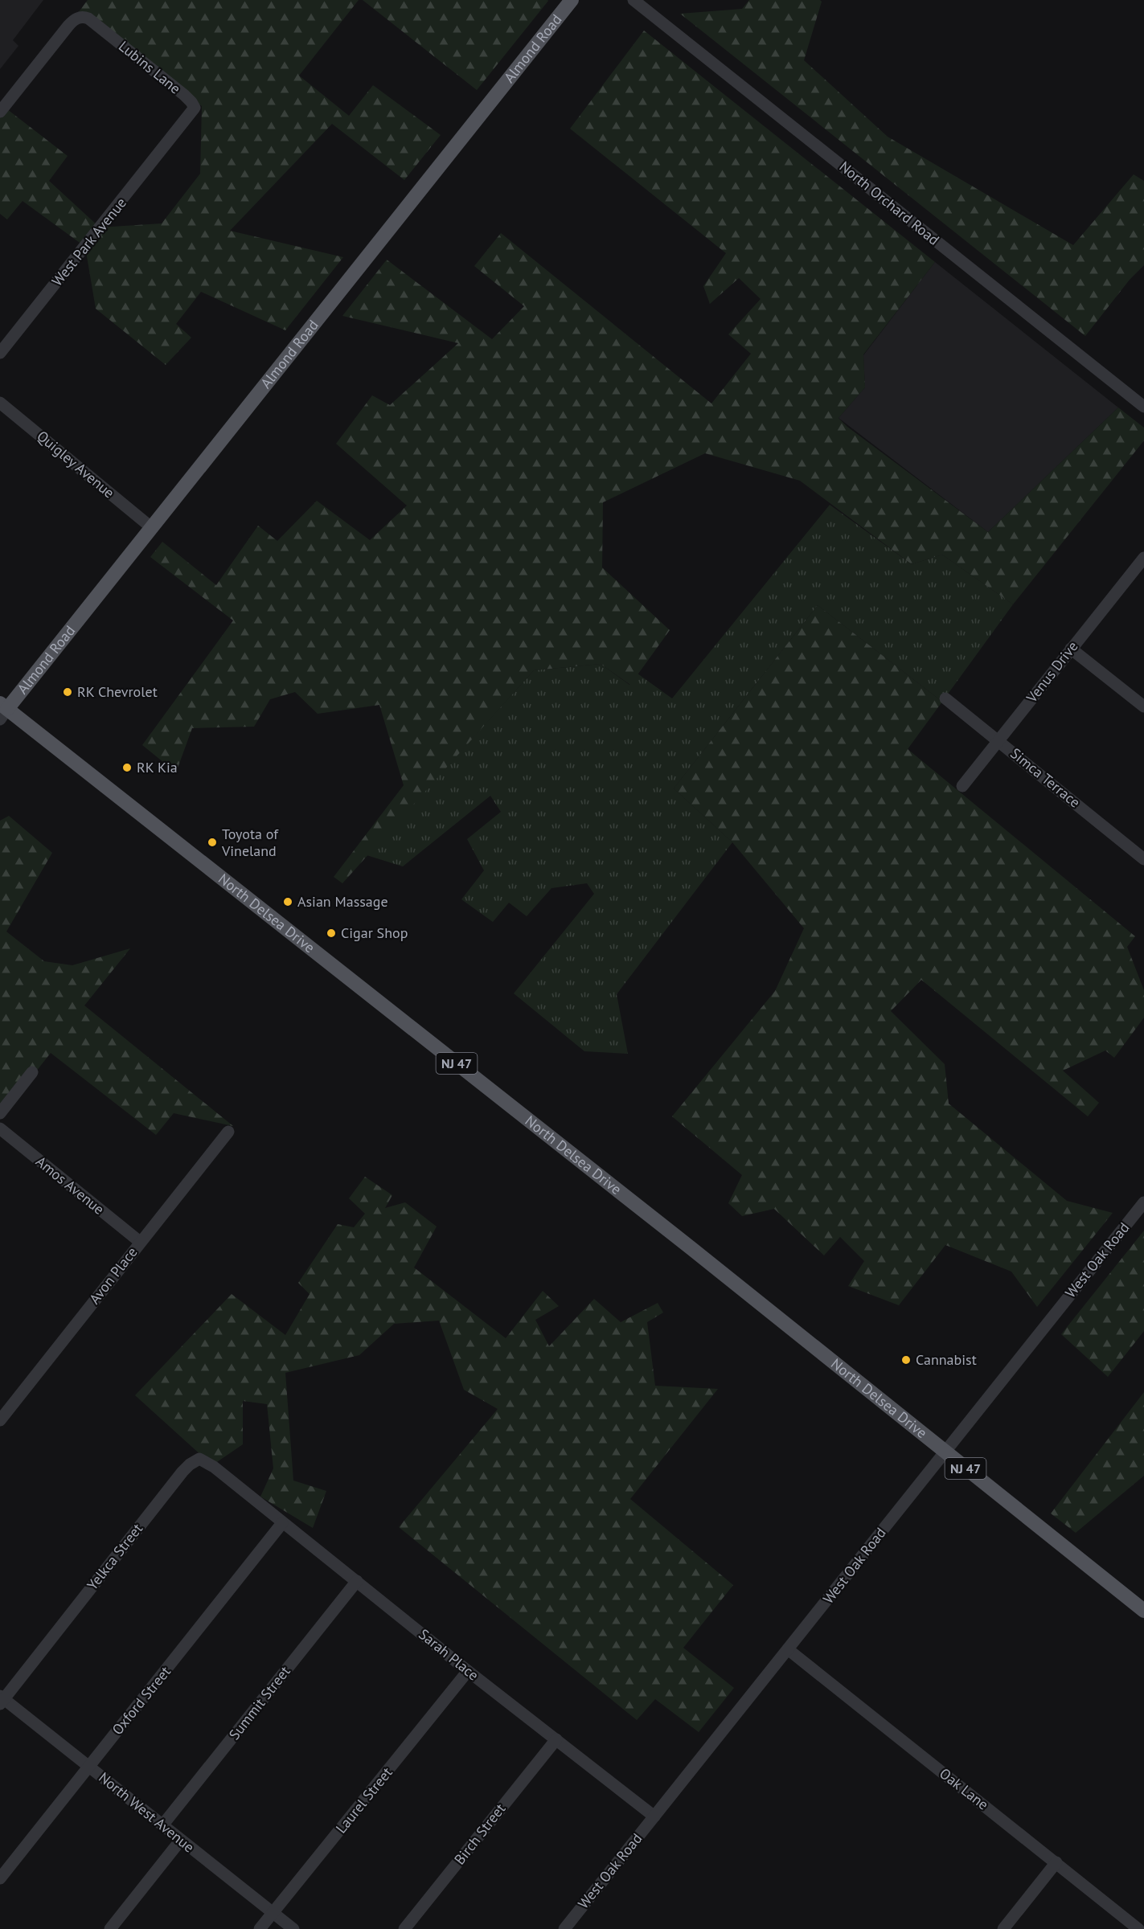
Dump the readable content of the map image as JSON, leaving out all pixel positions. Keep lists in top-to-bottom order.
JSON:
{
  "streets": {
    "main road": ["Almond Road", "North Delsea Drive", "NJ 47"],
    "street": [
      "Lubins Lane",
      "North Orchard Road",
      "West Park Avenue",
      "Quigley Avenue",
      "Venus Drive",
      "Simca Terrace",
      "Amos Avenue",
      "West Oak Road",
      "Avon Place",
      "Yelkca Street",
      "Sarah Place",
      "Oxford Street",
      "Summit Street",
      "Oak Lane",
      "Laurel Street",
      "North West Avenue",
      "Birch Street"
    ]
  },
  "crossings": [
    ["Almond Road", "Quigley Avenue"],
    ["Almond Road", "North Delsea Drive"],
    ["Lubins Lane", "West Park Avenue"],
    ["Venus Drive", "Simca Terrace"],
    ["North Delsea Drive", "West Oak Road"],
    ["Amos Avenue", "Avon Place"],
    ["West Oak Road", "Sarah Place"],
    ["West Oak Road", "Oak Lane"],
    ["Yelkca Street", "Sarah Place"],
    ["Yelkca Street", "North West Avenue"],
    ["Sarah Place", "Oxford Street"],
    ["Sarah Place", "Summit Street"],
    ["Sarah Place", "Laurel Street"],
    ["Sarah Place", "Birch Street"],
    ["Oxford Street", "North West Avenue"],
    ["Summit Street", "North West Avenue"],
    ["Laurel Street", "North West Avenue"]
  ],
  "places": [
    "RK Chevrolet",
    "RK Kia",
    "Toyota of Vineland",
    "Asian Massage",
    "Cigar Shop",
    "Cannabist"
  ]
}
